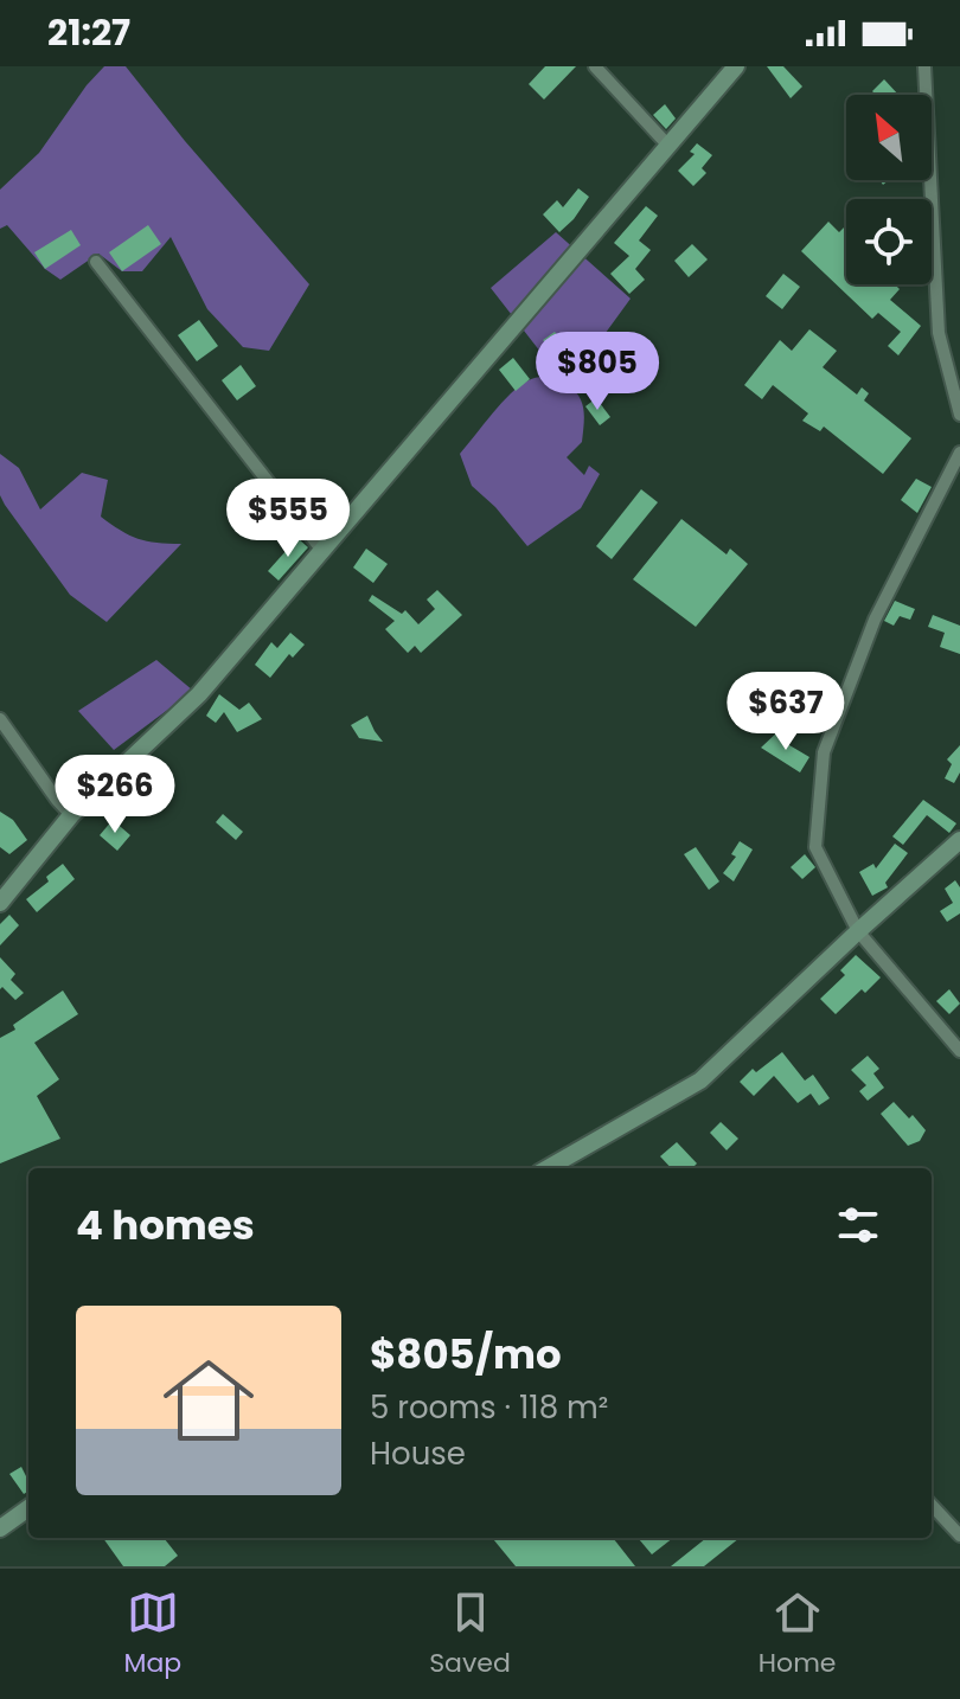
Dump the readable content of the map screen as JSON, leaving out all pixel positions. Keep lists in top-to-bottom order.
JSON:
{
  "north": "top left",
  "page": {
    "status": "21:27",
    "price": [
      "$805",
      "$555",
      "$637",
      "$266"
    ],
    "heading": "4 homes",
    "list": [
      {
        "name": "$805/mo",
        "note": "5 rooms · 118 m² · House"
      }
    ],
    "tabs": ["Map", "Saved", "Home"]
  }
}
